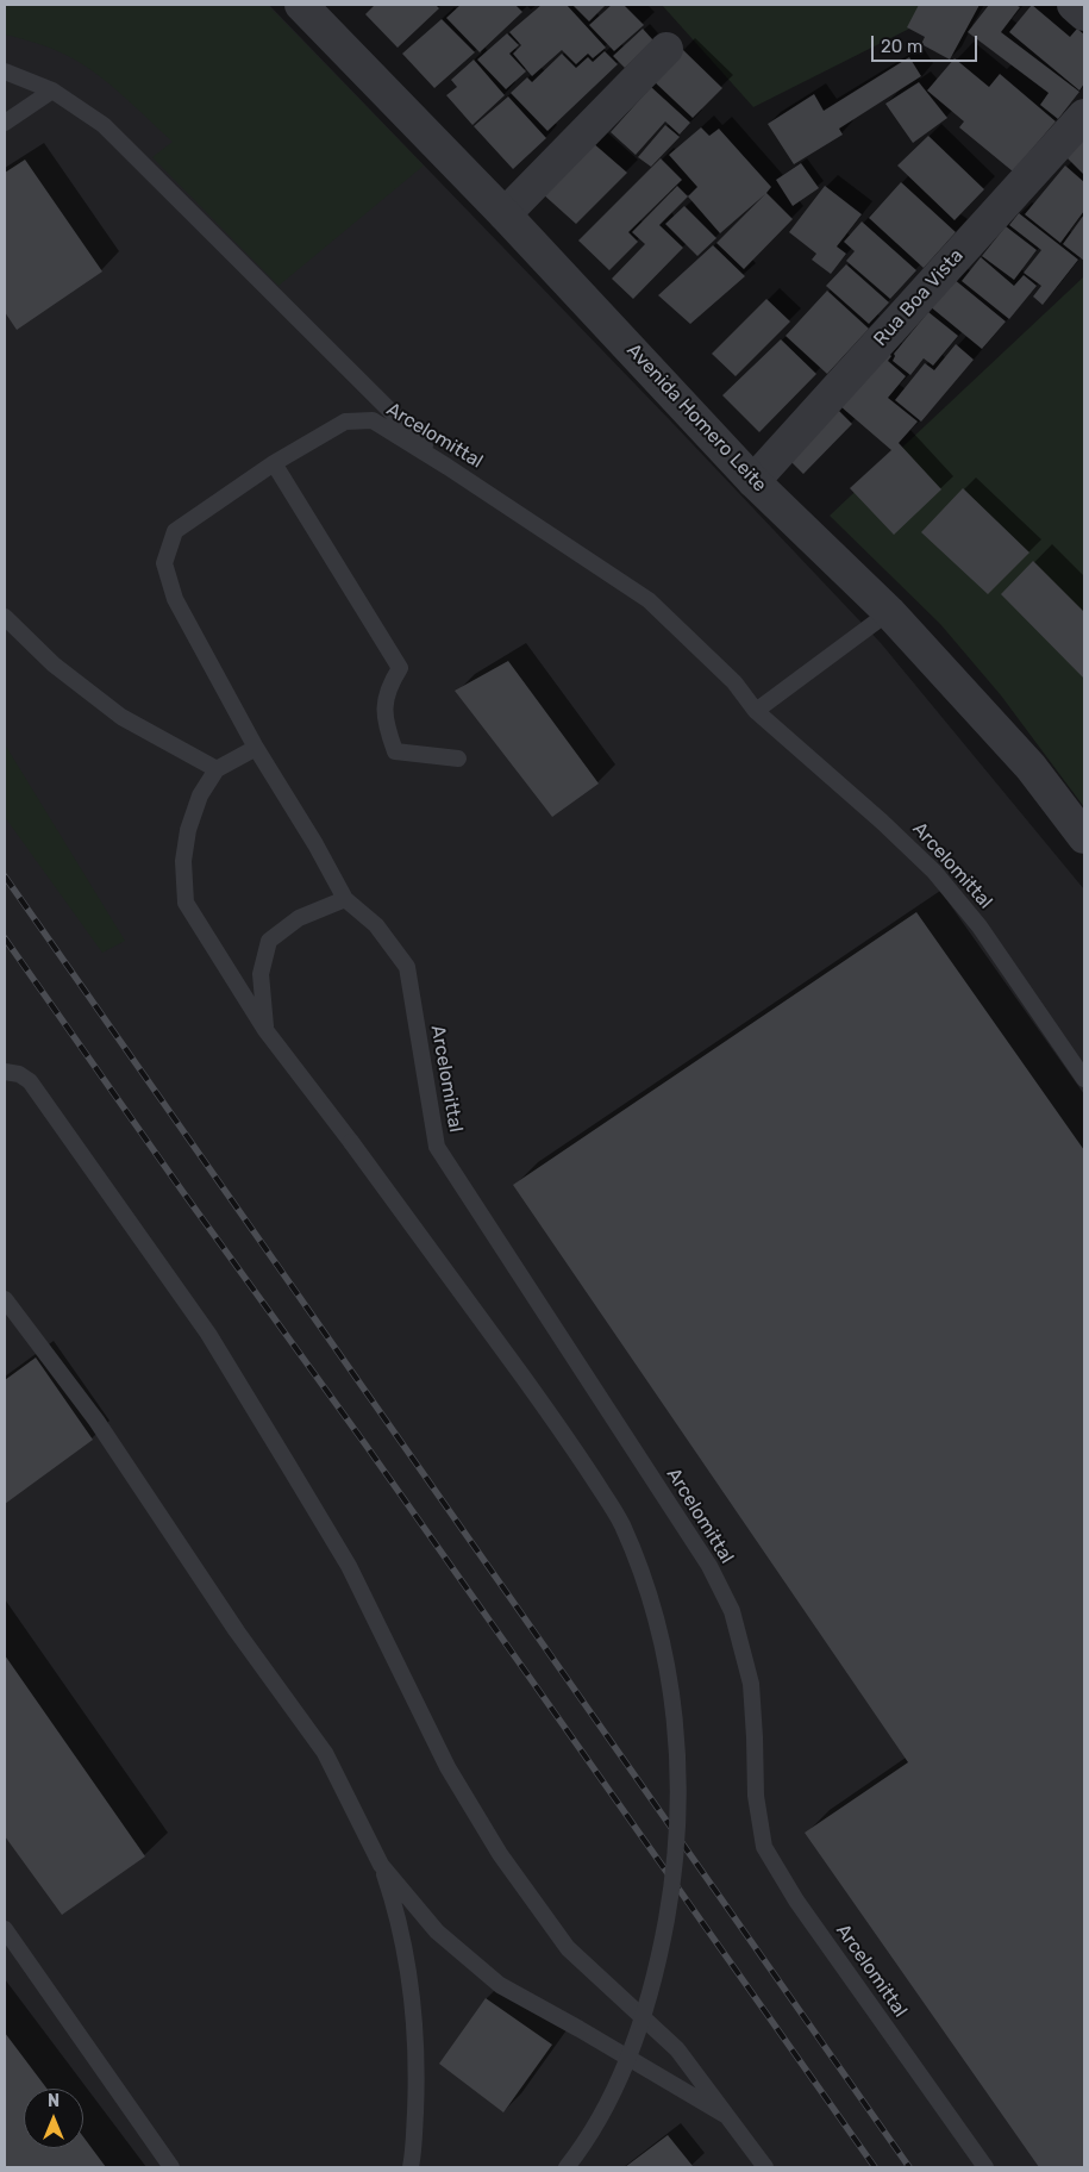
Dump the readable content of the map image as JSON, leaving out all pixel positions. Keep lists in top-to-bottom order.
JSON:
{
  "streets": {
    "street": ["Rua Boa Vista", "Avenida Homero Leite"],
    "lane": ["Arcelomittal"]
  },
  "crossings": [
    ["Rua Boa Vista", "Avenida Homero Leite"]
  ],
  "scale_bar": "20 m",
  "north": "top"
}
